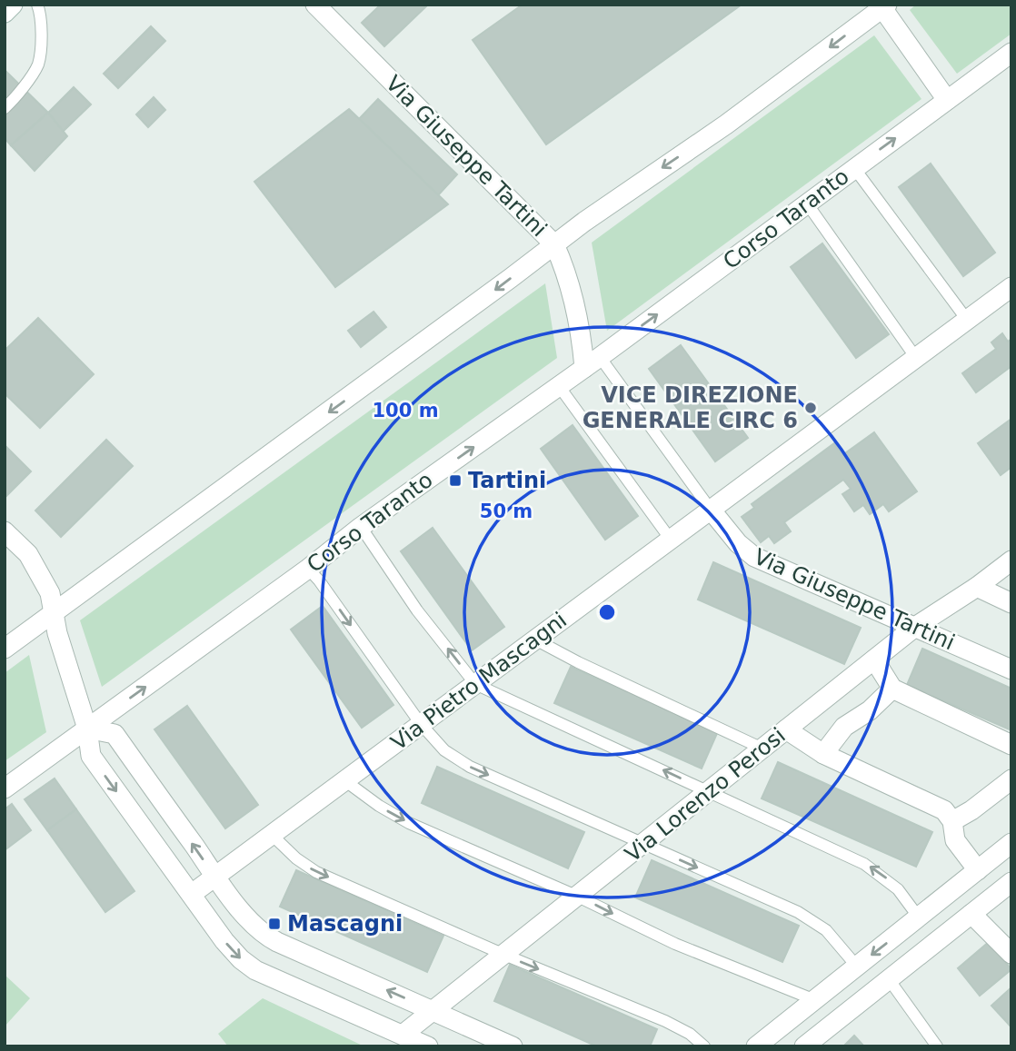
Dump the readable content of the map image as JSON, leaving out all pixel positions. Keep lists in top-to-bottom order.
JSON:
{
  "streets": {
    "street": [
      "Via Giuseppe Tartini",
      "Corso Taranto",
      "Via Pietro Mascagni",
      "Via Lorenzo Perosi"
    ]
  },
  "crossings": [
    ["Via Giuseppe Tartini", "Corso Taranto"],
    ["Via Giuseppe Tartini", "Via Pietro Mascagni"],
    ["Via Giuseppe Tartini", "Via Lorenzo Perosi"]
  ],
  "places": {
    "other": ["VICE DIREZIONE GENERALE CIRC 6"],
    "transit": ["Tartini", "Mascagni"]
  },
  "rings": ["100 m", "50 m"]
}
